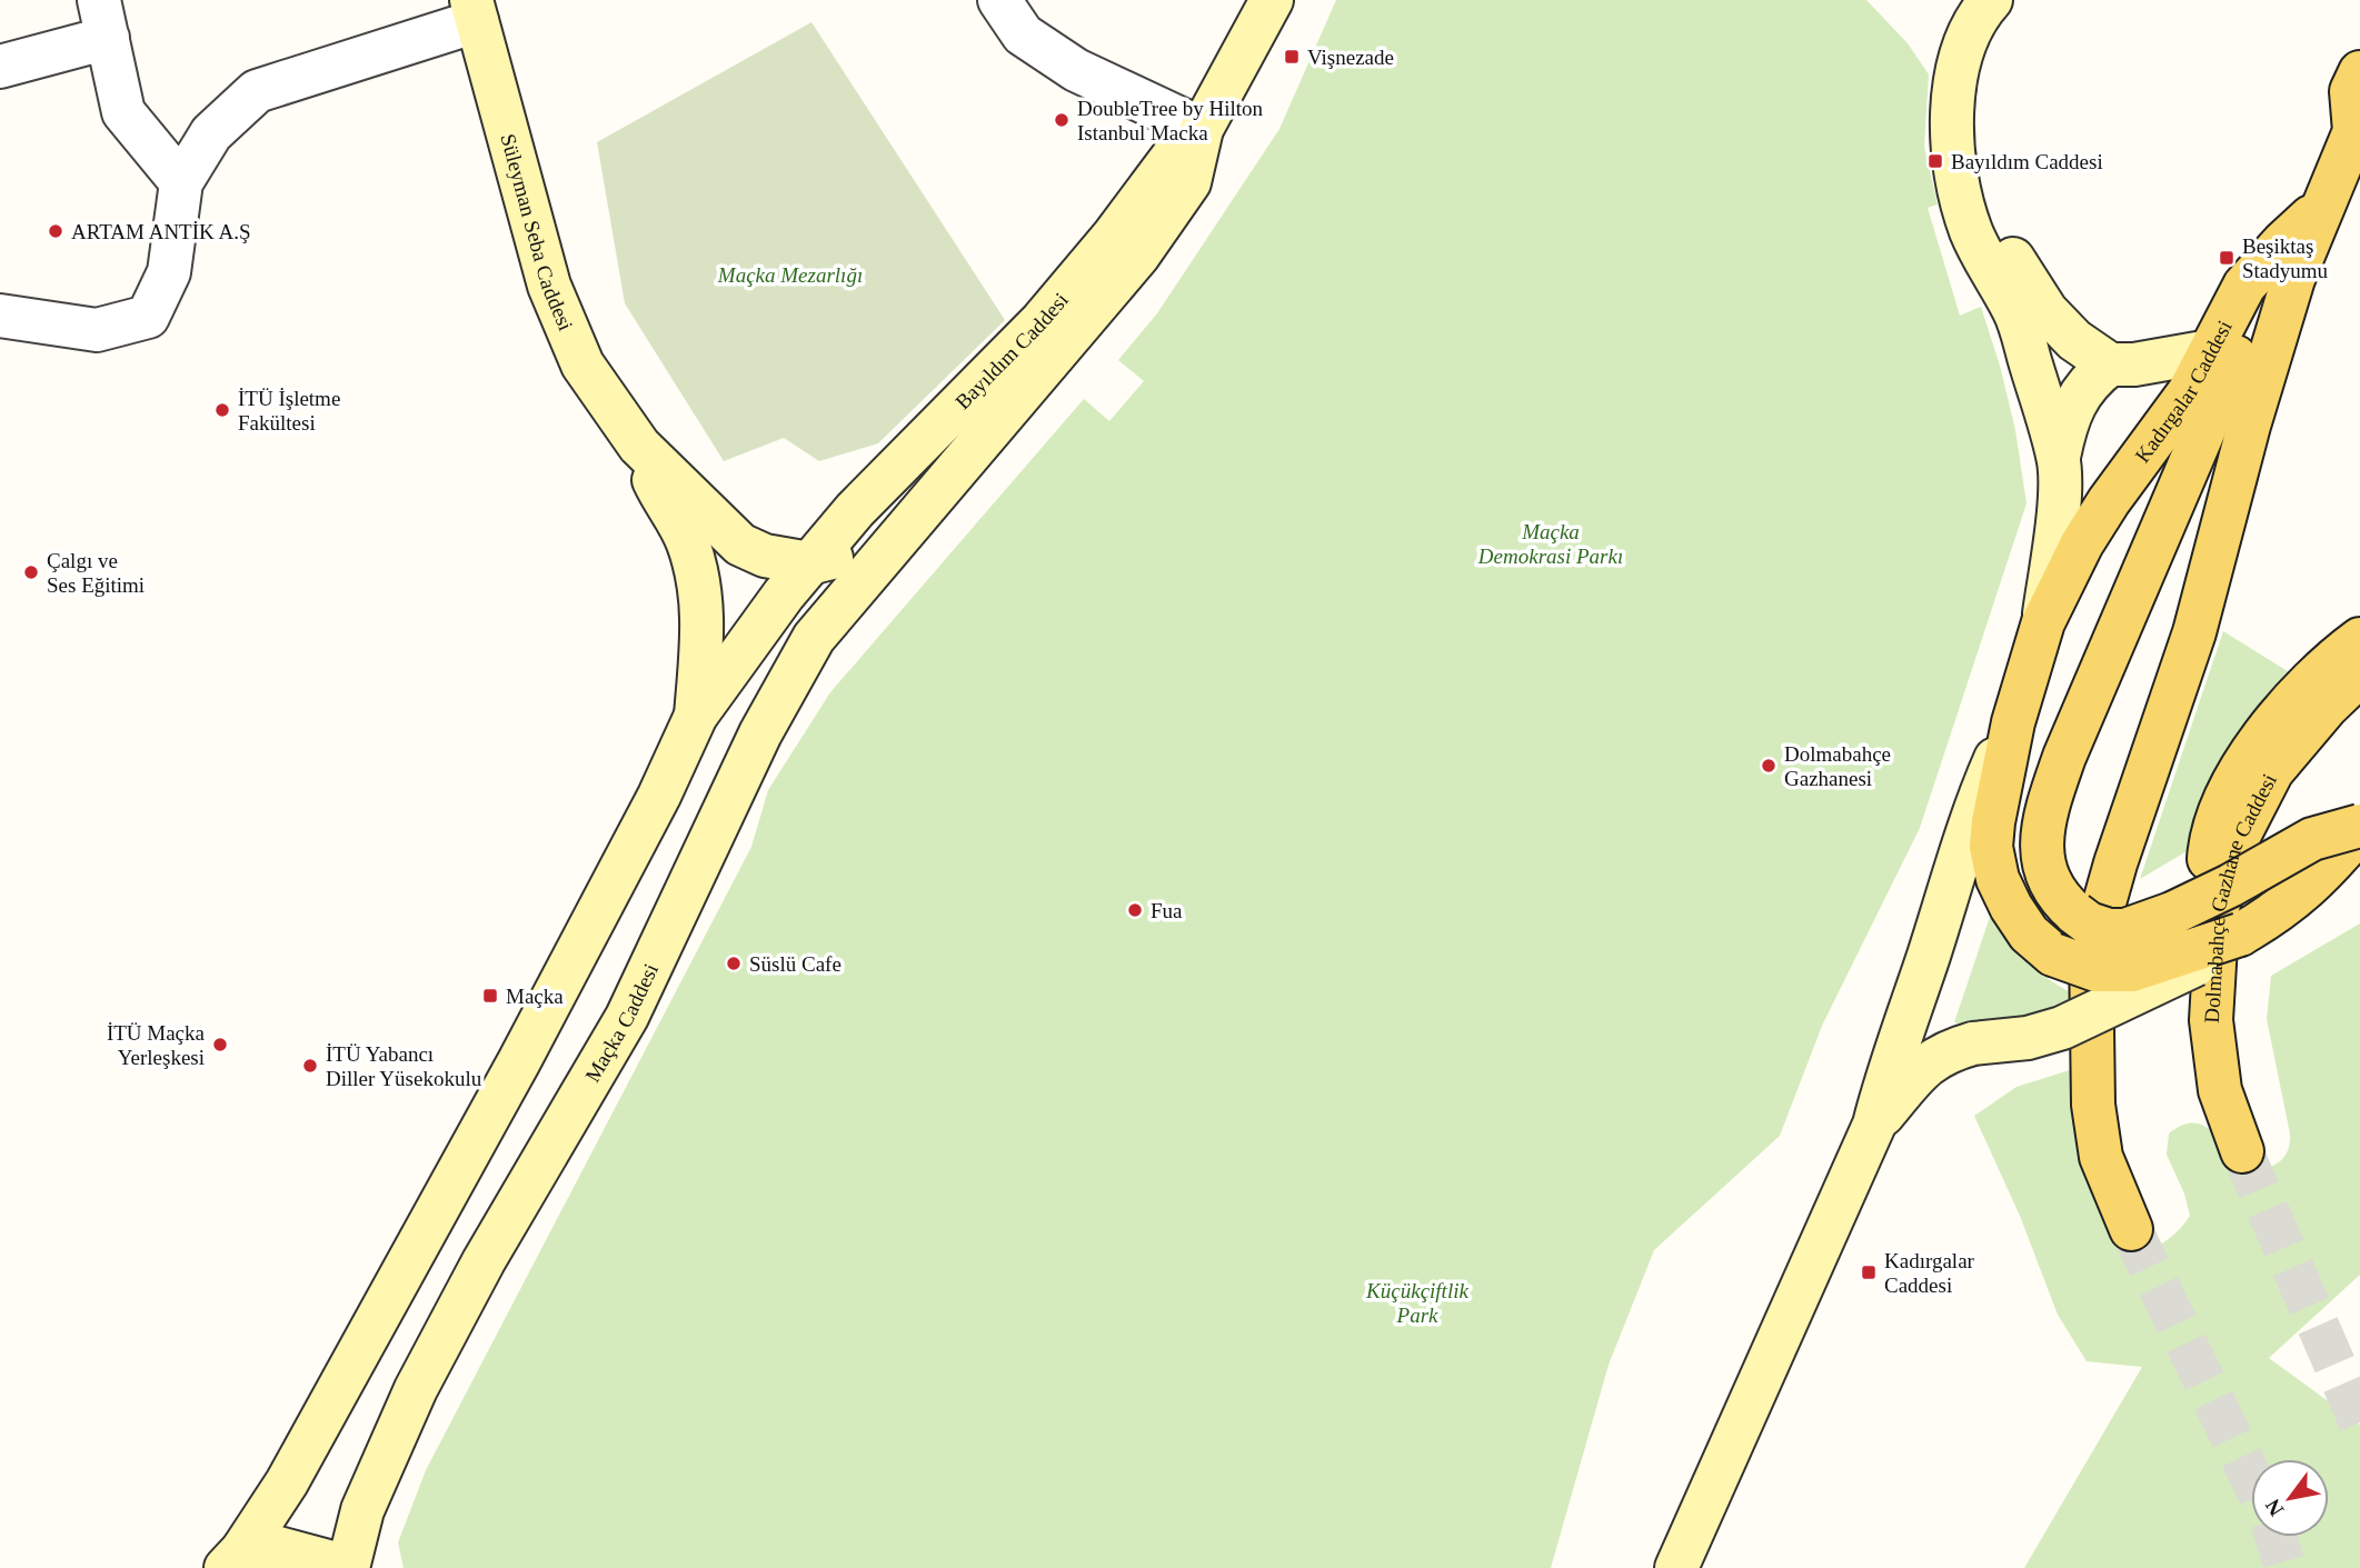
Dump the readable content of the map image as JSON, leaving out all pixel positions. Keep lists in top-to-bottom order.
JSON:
{
  "streets": {
    "main road": [
      "Süleyman Seba Caddesi",
      "Bayıldım Caddesi",
      "Kadırgalar Caddesi",
      "Dolmabahçe Gazhane Caddesi",
      "Maçka Caddesi"
    ]
  },
  "crossings": [
    ["Süleyman Seba Caddesi", "Bayıldım Caddesi"],
    ["Bayıldım Caddesi", "Maçka Caddesi"]
  ],
  "parks": ["Maçka Mezarlığı", "Maçka Demokrasi Parkı", "Küçükçiftlik Park"],
  "places": {
    "transit": [
      "Vişnezade",
      "Bayıldım Caddesi",
      "Beşiktaş Stadyumu",
      "Maçka",
      "Kadırgalar Caddesi"
    ],
    "other": [
      "DoubleTree by Hilton Istanbul Macka",
      "ARTAM ANTİK A.Ş",
      "İTÜ İşletme Fakültesi",
      "Çalgı ve Ses Eğitimi",
      "Dolmabahçe Gazhanesi",
      "Fua",
      "Süslü Cafe",
      "İTÜ Maçka Yerleşkesi",
      "İTÜ Yabancı Diller Yüsekokulu"
    ]
  },
  "north": "bottom left"
}
